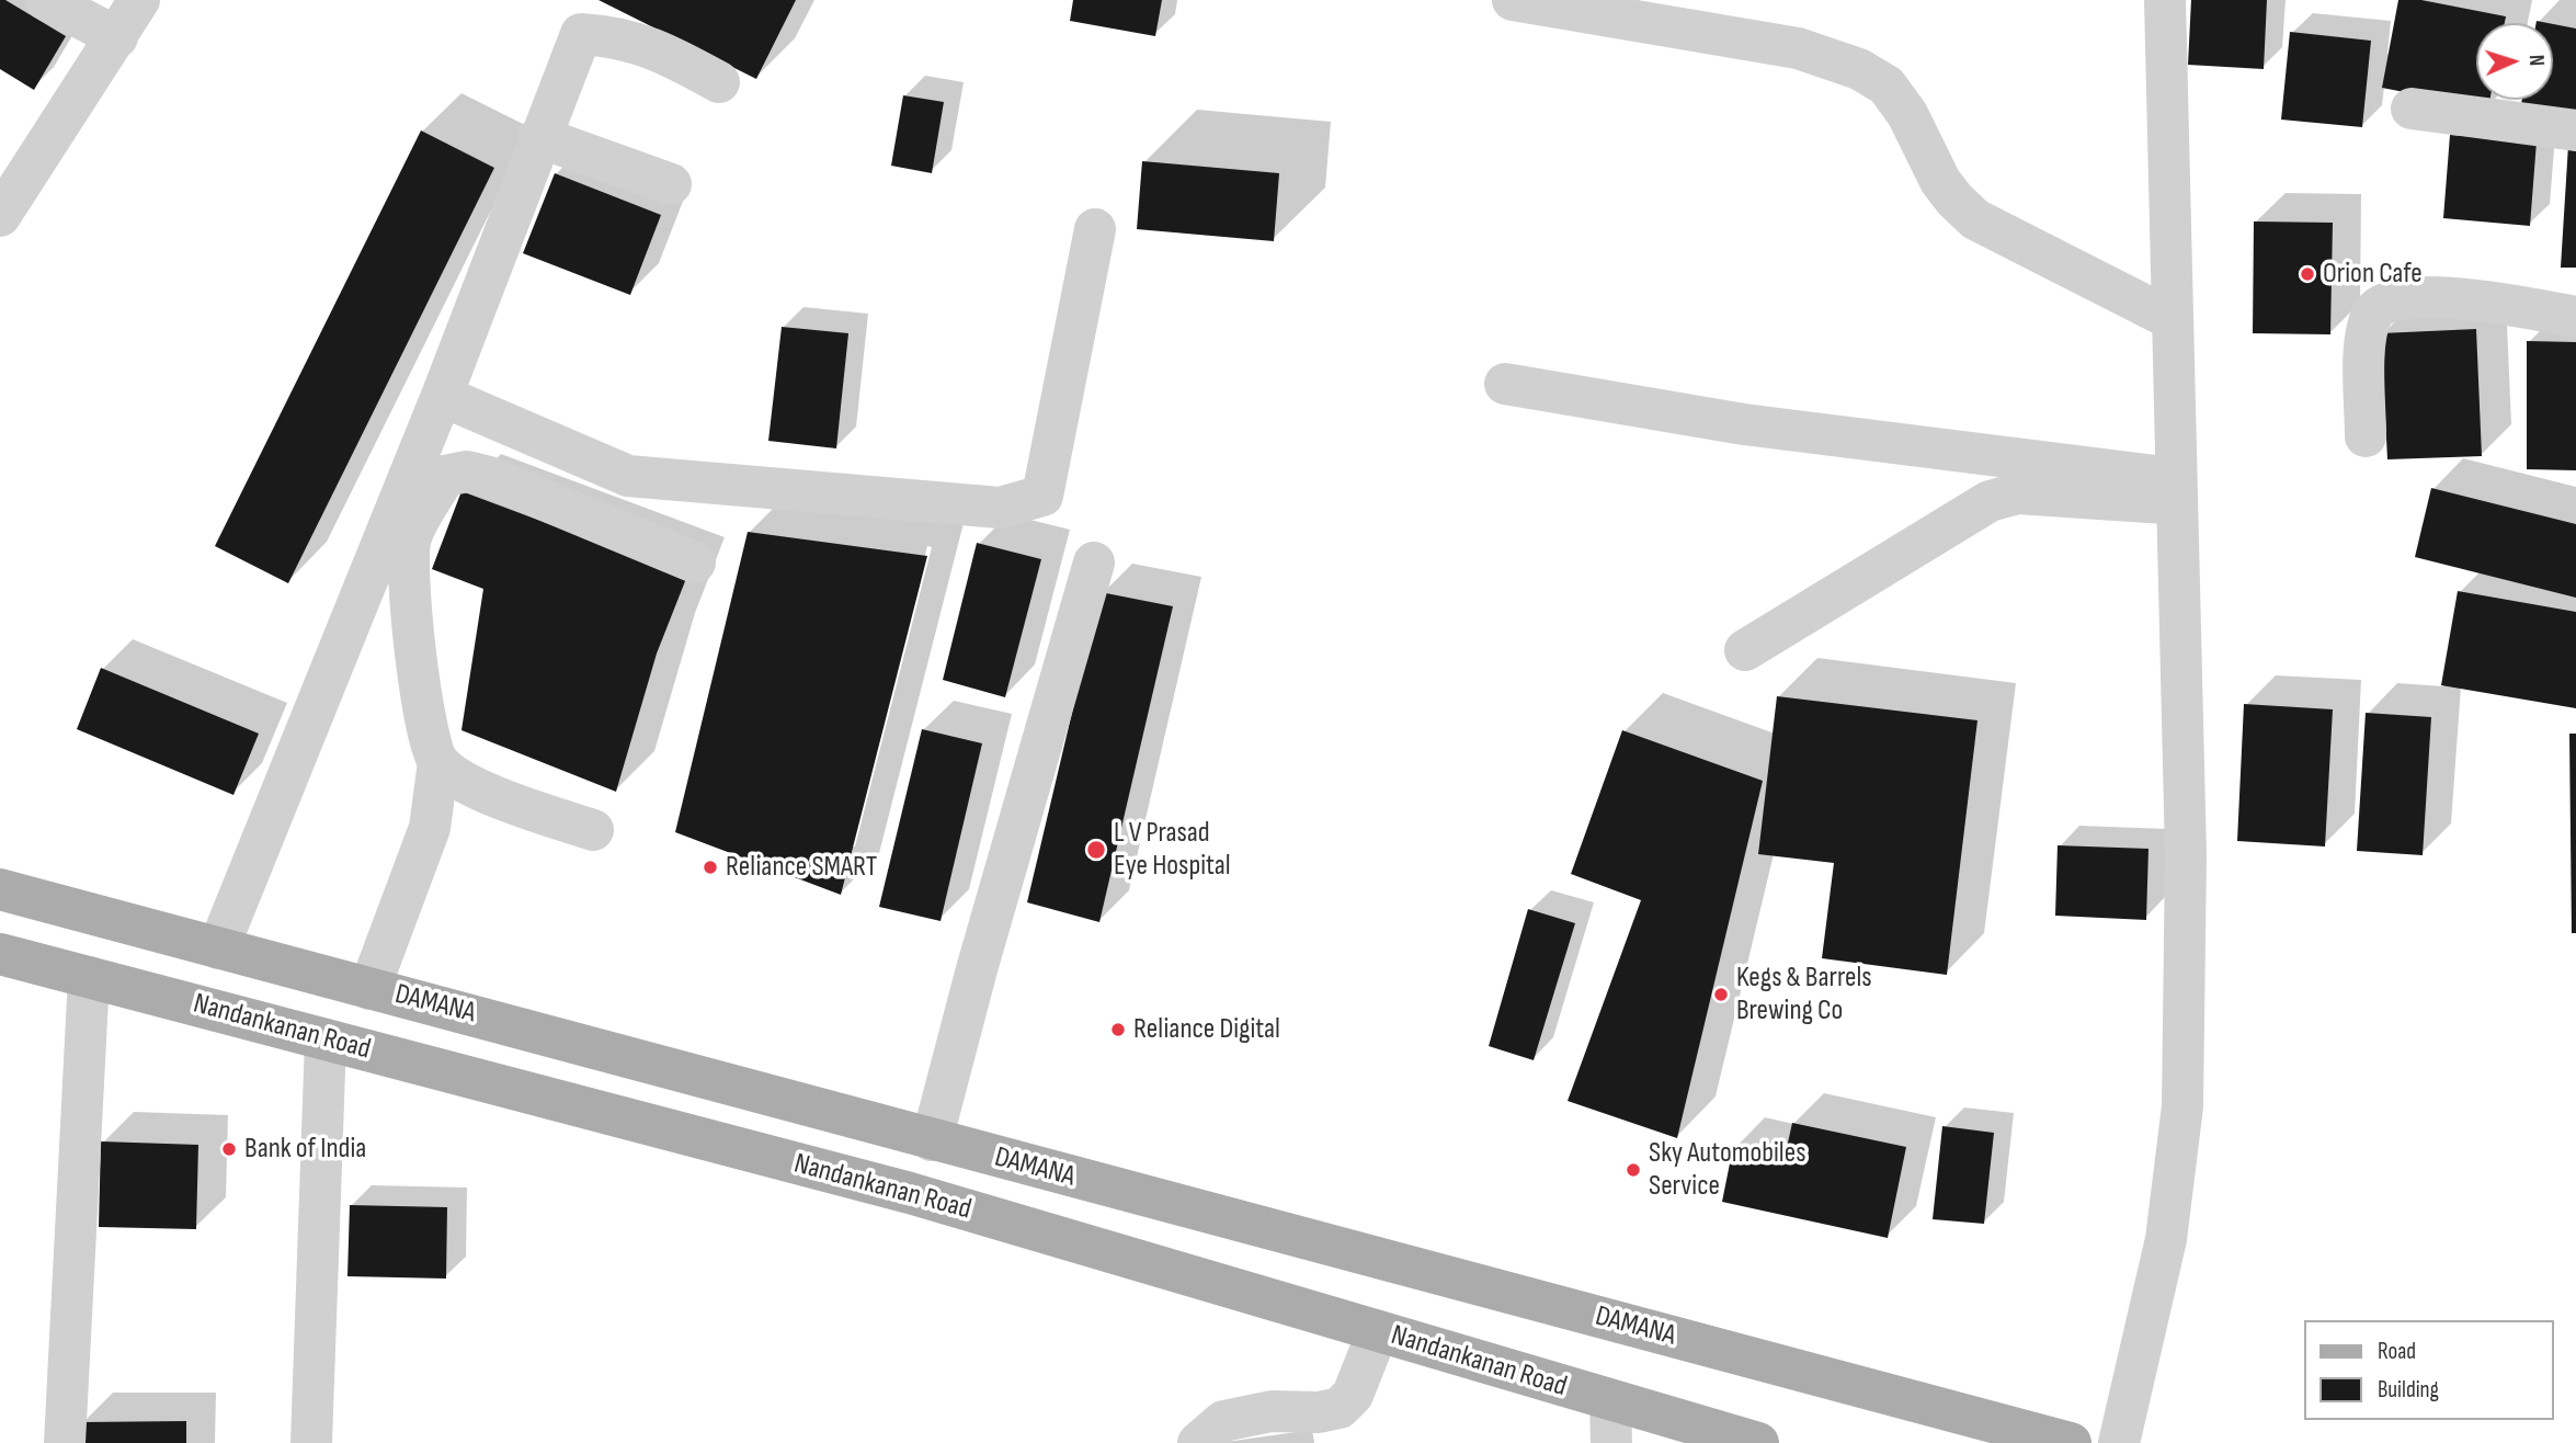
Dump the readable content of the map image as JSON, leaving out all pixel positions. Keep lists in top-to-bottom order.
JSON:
{
  "streets": {
    "main road": ["DAMANA", "Nandankanan Road"]
  },
  "places": [
    "Orion Cafe",
    "L V Prasad Eye Hospital",
    "Reliance SMART",
    "Kegs & Barrels Brewing Co",
    "Reliance Digital",
    "Bank of India",
    "Sky Automobiles Service"
  ],
  "legend": ["Road", "Building"],
  "north": "right"
}
